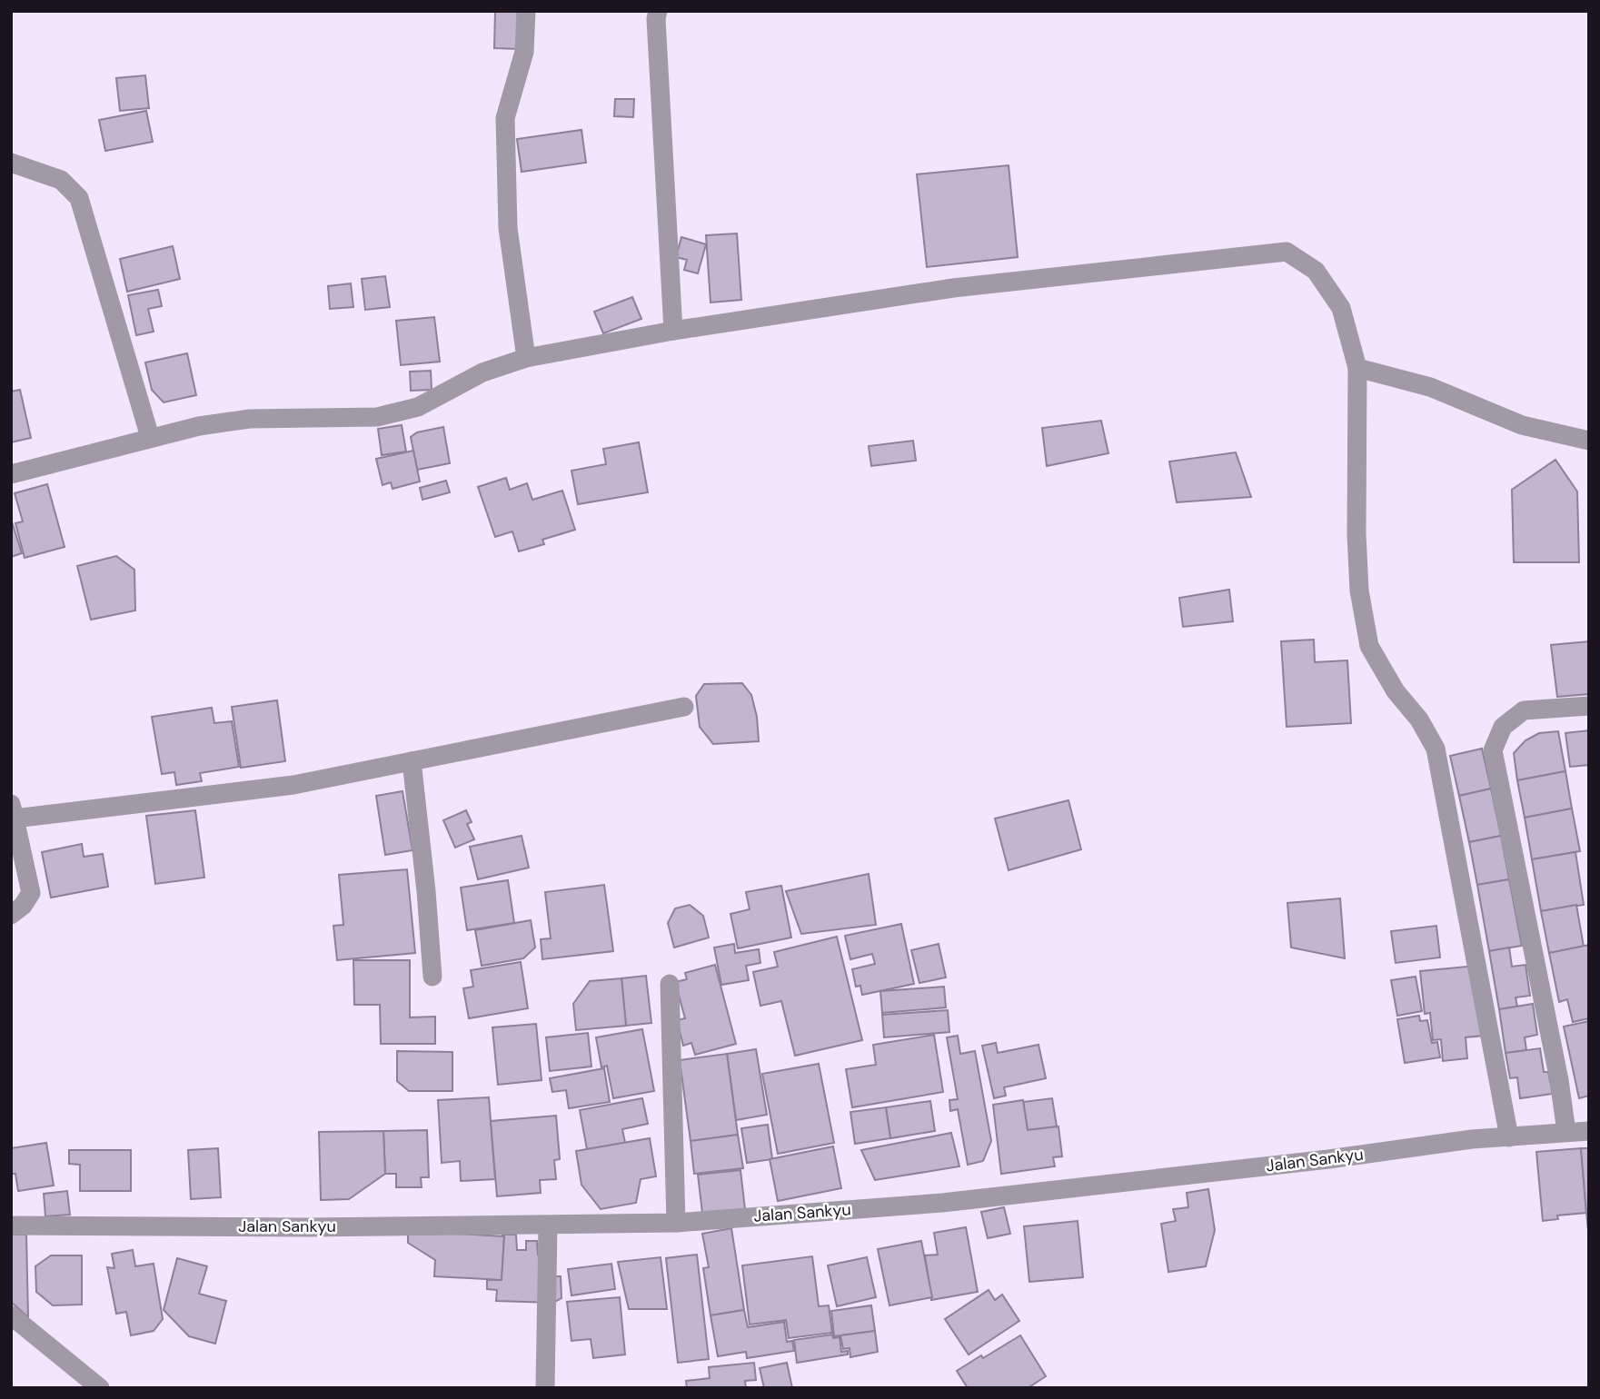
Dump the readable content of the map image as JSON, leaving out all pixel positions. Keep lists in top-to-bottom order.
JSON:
{
  "streets": {
    "street": ["Jalan Sankyu"]
  }
}
